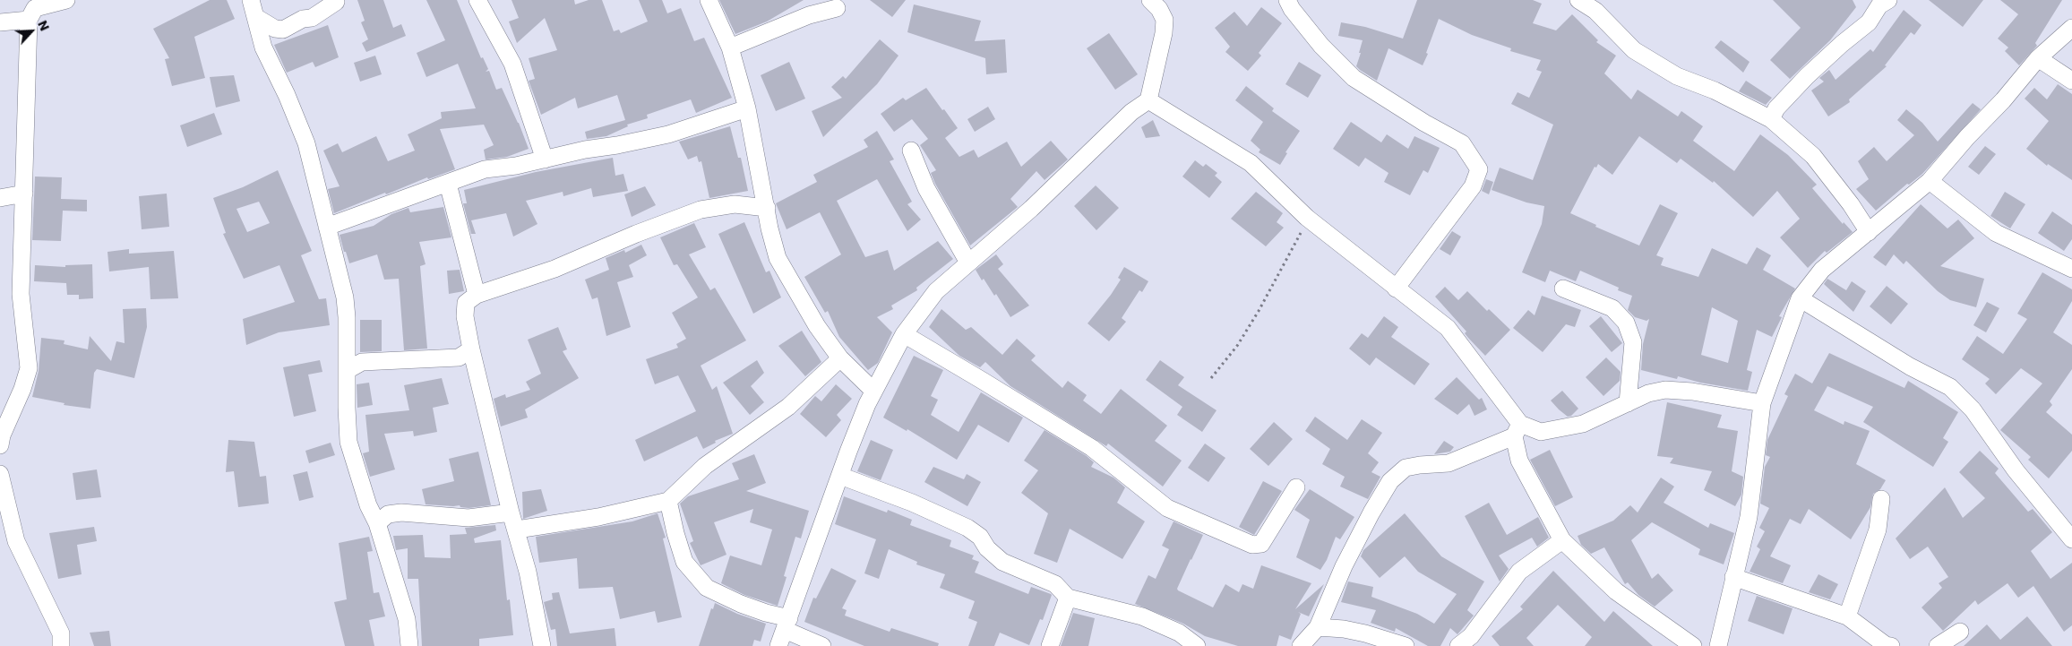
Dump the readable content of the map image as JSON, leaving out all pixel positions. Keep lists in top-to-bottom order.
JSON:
{
  "north": "top right"
}
